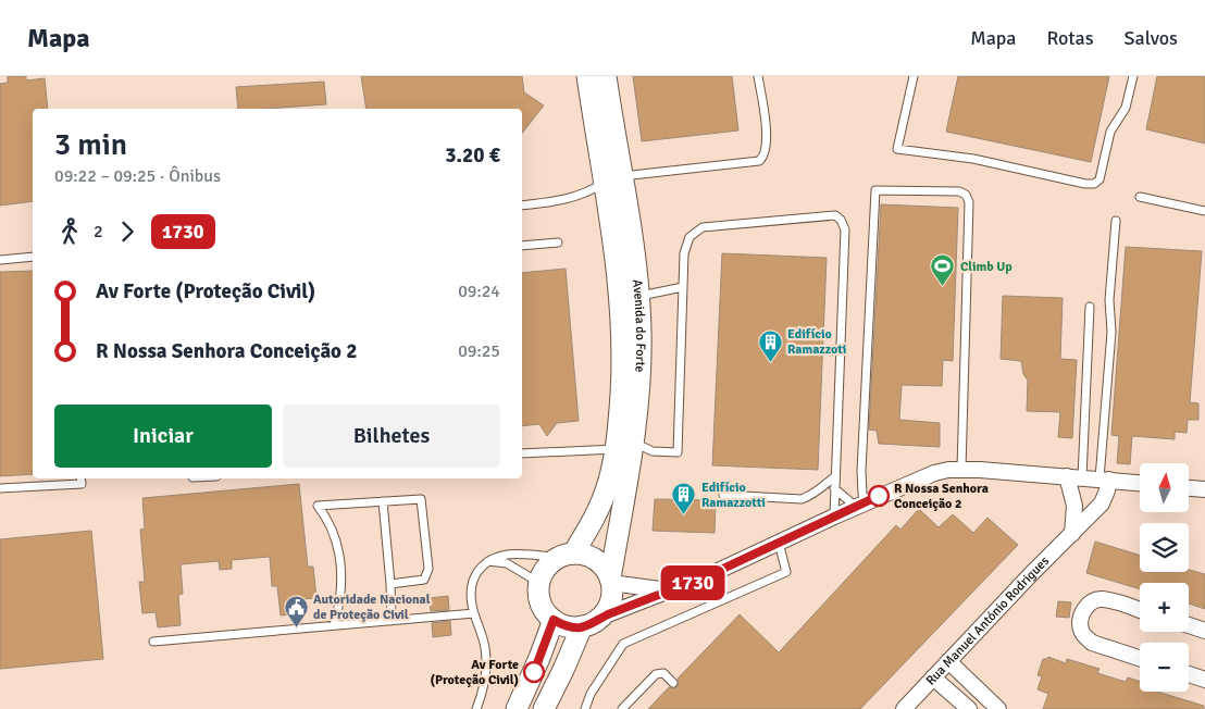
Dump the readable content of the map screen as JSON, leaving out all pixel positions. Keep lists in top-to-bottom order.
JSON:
{
  "streets": {
    "street": ["Avenida do Forte", "Rua Manuel António Rodrigues"]
  },
  "places": {
    "sports": ["Climb Up"],
    "building": ["Edifício Ramazzoti", "Edifício Ramazzotti"],
    "other": ["R Nossa Senhora Conceição 2", "Av Forte (Proteção Civil)"],
    "public building": ["Autoridade Nacional de Proteção Civil"]
  },
  "lines": ["bus line 1730"],
  "north": "top",
  "page": {
    "header": "Mapa",
    "nav": ["Mapa", "Rotas", "Salvos"],
    "on_map": "1730",
    "heading": ["3 min", "09:22 – 09:25 · Ônibus", "3.20 €"],
    "legs": ["2", "1730"],
    "list": [
      {
        "name": "Av Forte (Proteção Civil)",
        "value": "09:24"
      },
      {
        "name": "R Nossa Senhora Conceição 2",
        "value": "09:25"
      }
    ],
    "buttons": ["Iniciar", "Bilhetes"],
    "map_buttons": ["+", "−"]
  }
}
